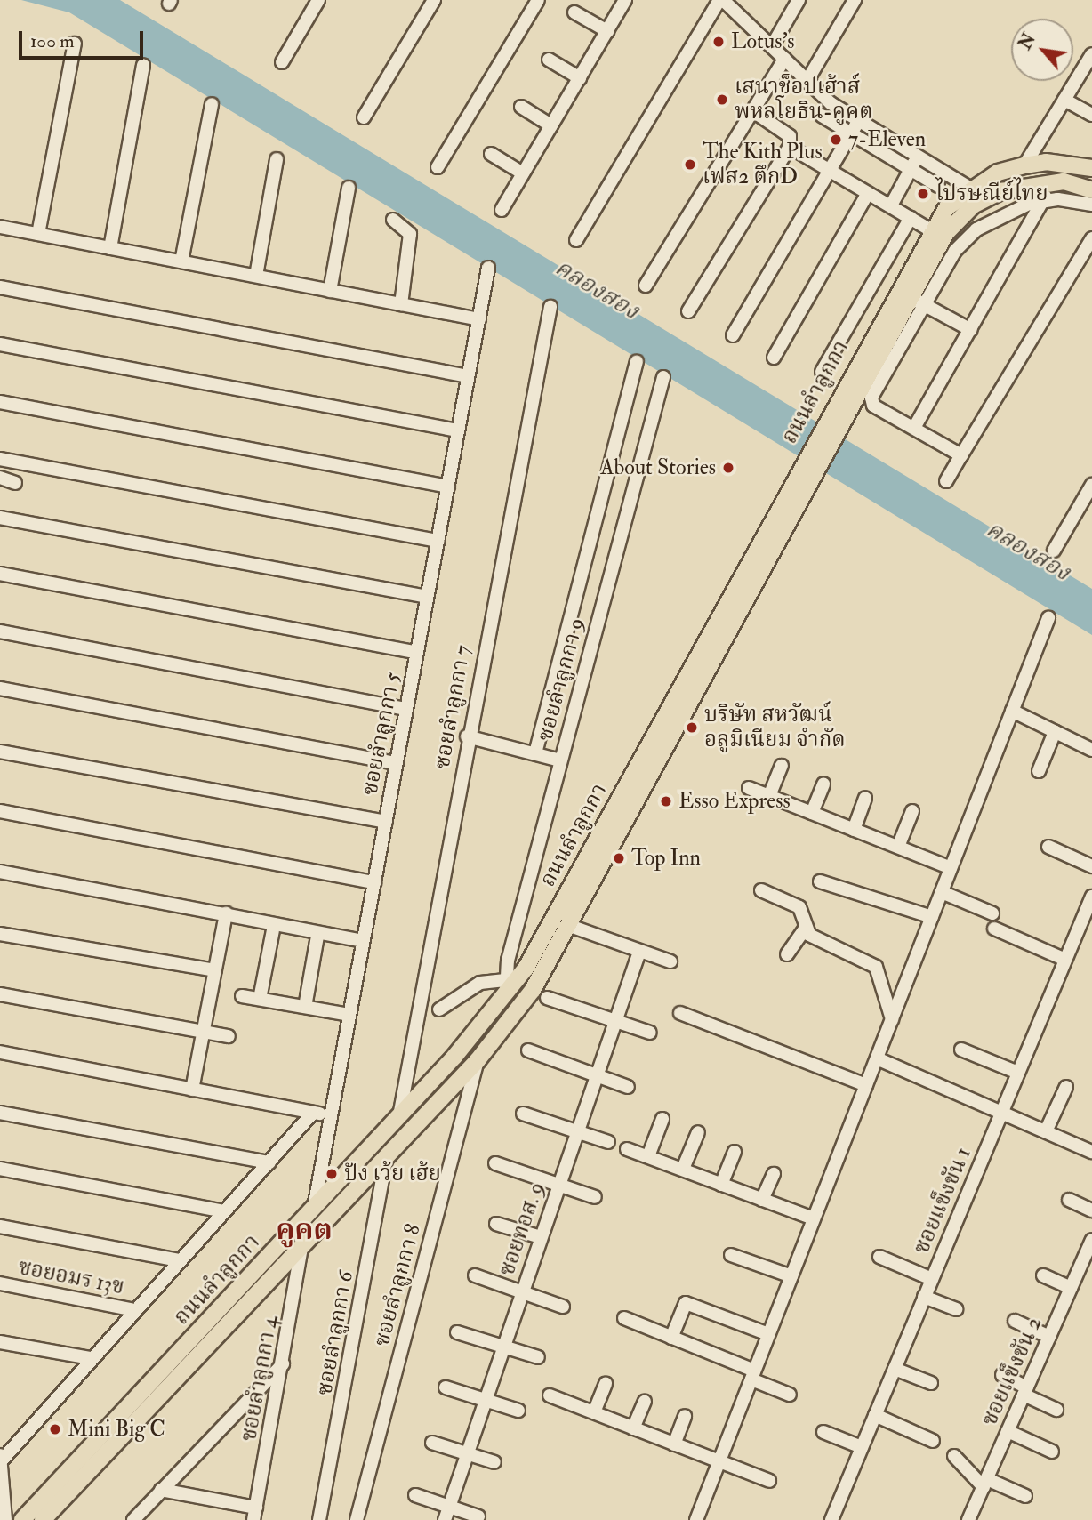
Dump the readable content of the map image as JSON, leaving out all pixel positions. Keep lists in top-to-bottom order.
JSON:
{
  "streets": {
    "main road": ["ถนนลำลูกกา"],
    "street": [
      "ซอยลำลูกกา 9",
      "ซอยลำลูกกา 7",
      "ซอยลำลูกกา 5",
      "ซอยแข็งขัน 1",
      "ซอยทอส. 9",
      "ซอยอมร 13ข",
      "ซอยลำลูกกา 8",
      "ซอยลำลูกกา 6",
      "ซอยแข็งขัน 2",
      "ซอยลำลูกกา 4"
    ]
  },
  "crossings": [
    ["ถนนลำลูกกา", "ซอยลำลูกกา 9"],
    ["ถนนลำลูกกา", "ซอยลำลูกกา 7"],
    ["ถนนลำลูกกา", "ซอยลำลูกกา 5"],
    ["ถนนลำลูกกา", "ซอยลำลูกกา 8"],
    ["ถนนลำลูกกา", "ซอยลำลูกกา 6"],
    ["ถนนลำลูกกา", "ซอยลำลูกกา 4"]
  ],
  "districts": ["คูคต"],
  "water": ["คลองสอง"],
  "places": [
    "Lotus's",
    "เสนาช็อปเฮ้าส์ พหลโยธิน-คูคต",
    "7-Eleven",
    "The Kith Plus เฟส2 ตึกD",
    "ไปรษณีย์ไทย",
    "About Stories",
    "บริษัท สหวัฒน์ อลูมิเนียม จำกัด",
    "Esso Express",
    "Top Inn",
    "ปัง เว้ย เฮ้ย",
    "Mini Big C"
  ],
  "scale_bar": "100 m",
  "north": "top left"
}
